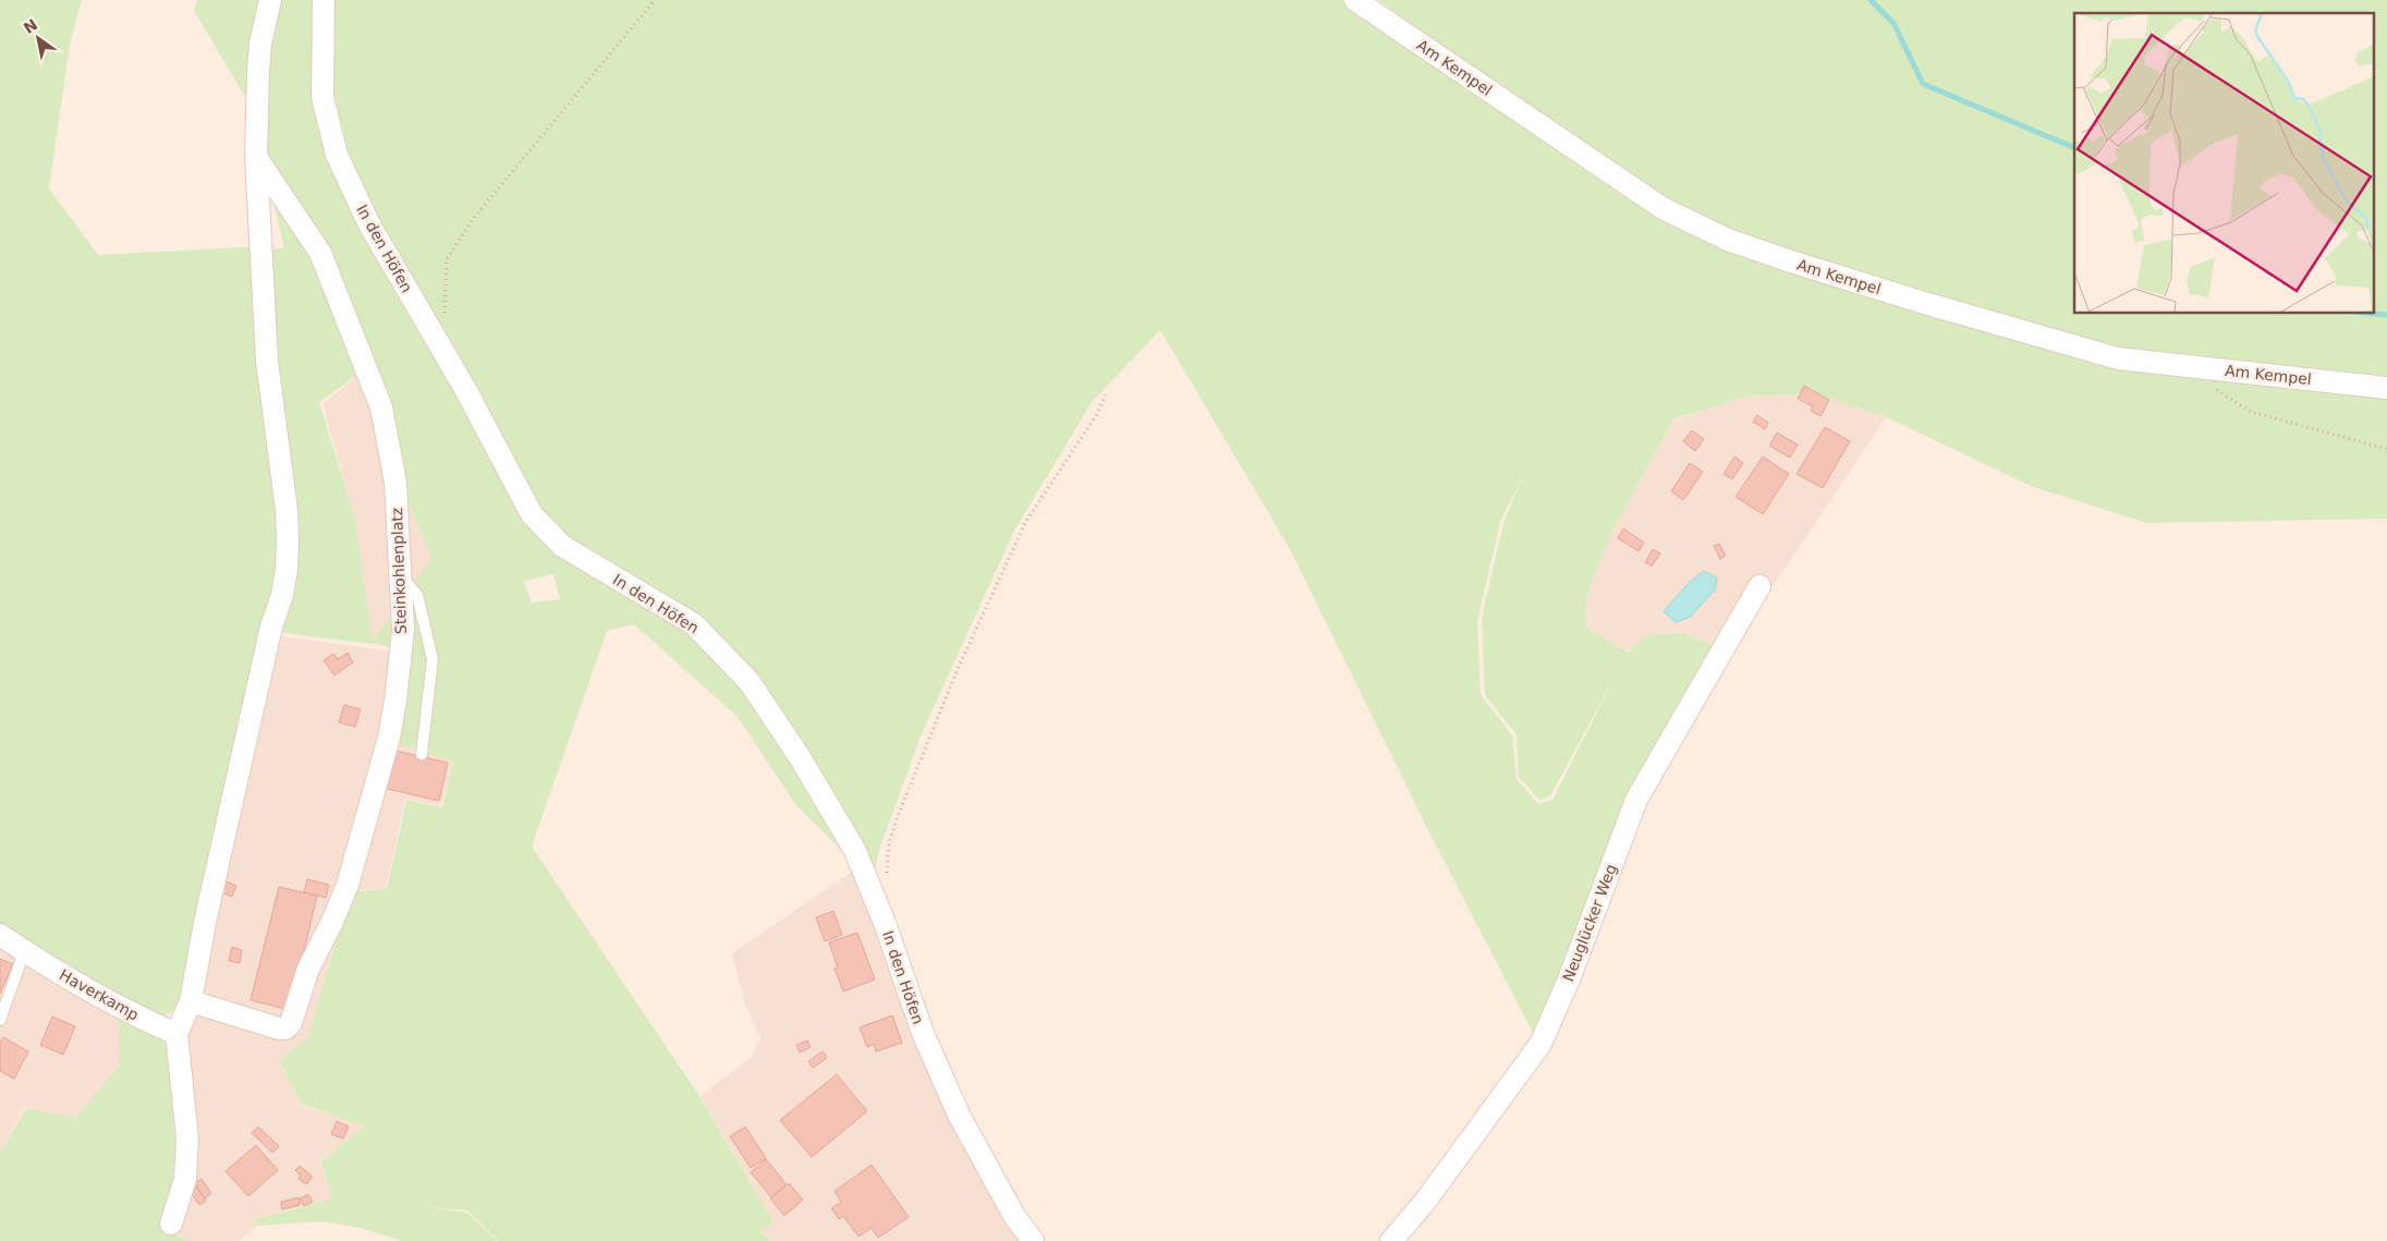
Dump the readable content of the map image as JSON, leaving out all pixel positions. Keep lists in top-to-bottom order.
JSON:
{
  "streets": {
    "street": [
      "Am Kempel",
      "In den Höfen",
      "Steinkohlenplatz",
      "Neuglücker Weg",
      "Haverkamp"
    ]
  },
  "north": "top left"
}
